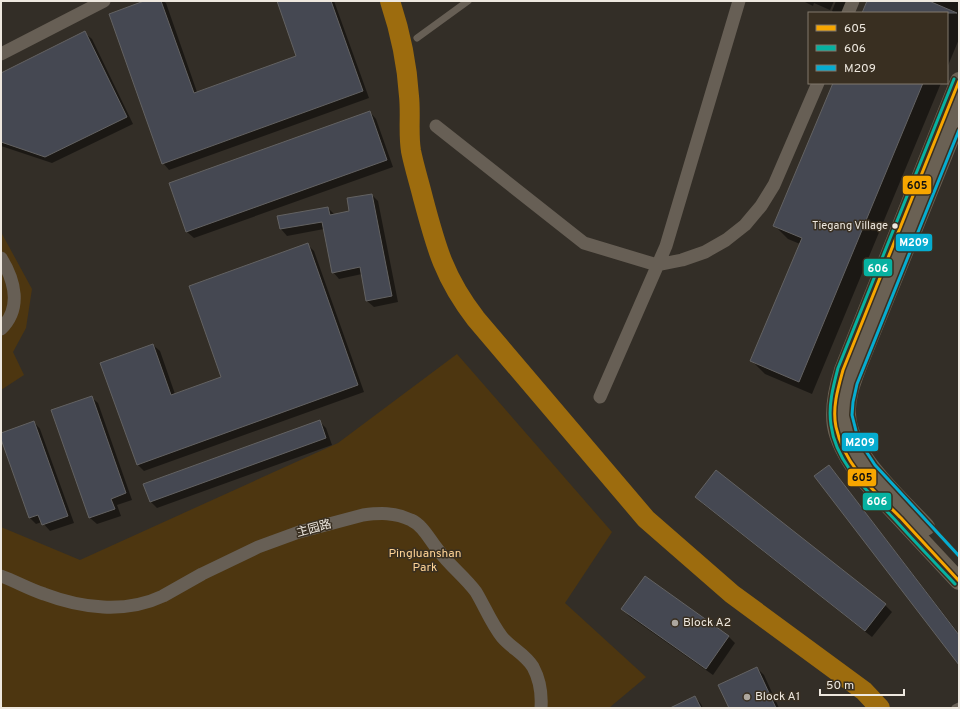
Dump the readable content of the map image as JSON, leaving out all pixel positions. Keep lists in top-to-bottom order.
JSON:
{
  "streets": {
    "street": ["主园路"]
  },
  "parks": ["Pingluanshan Park"],
  "places": ["Tiegang Village", "Block A2", "Block A1"],
  "lines": ["transit line 606", "transit line 605", "transit line M209"],
  "legend": ["605", "606", "M209"],
  "scale_bar": "50 m"
}
